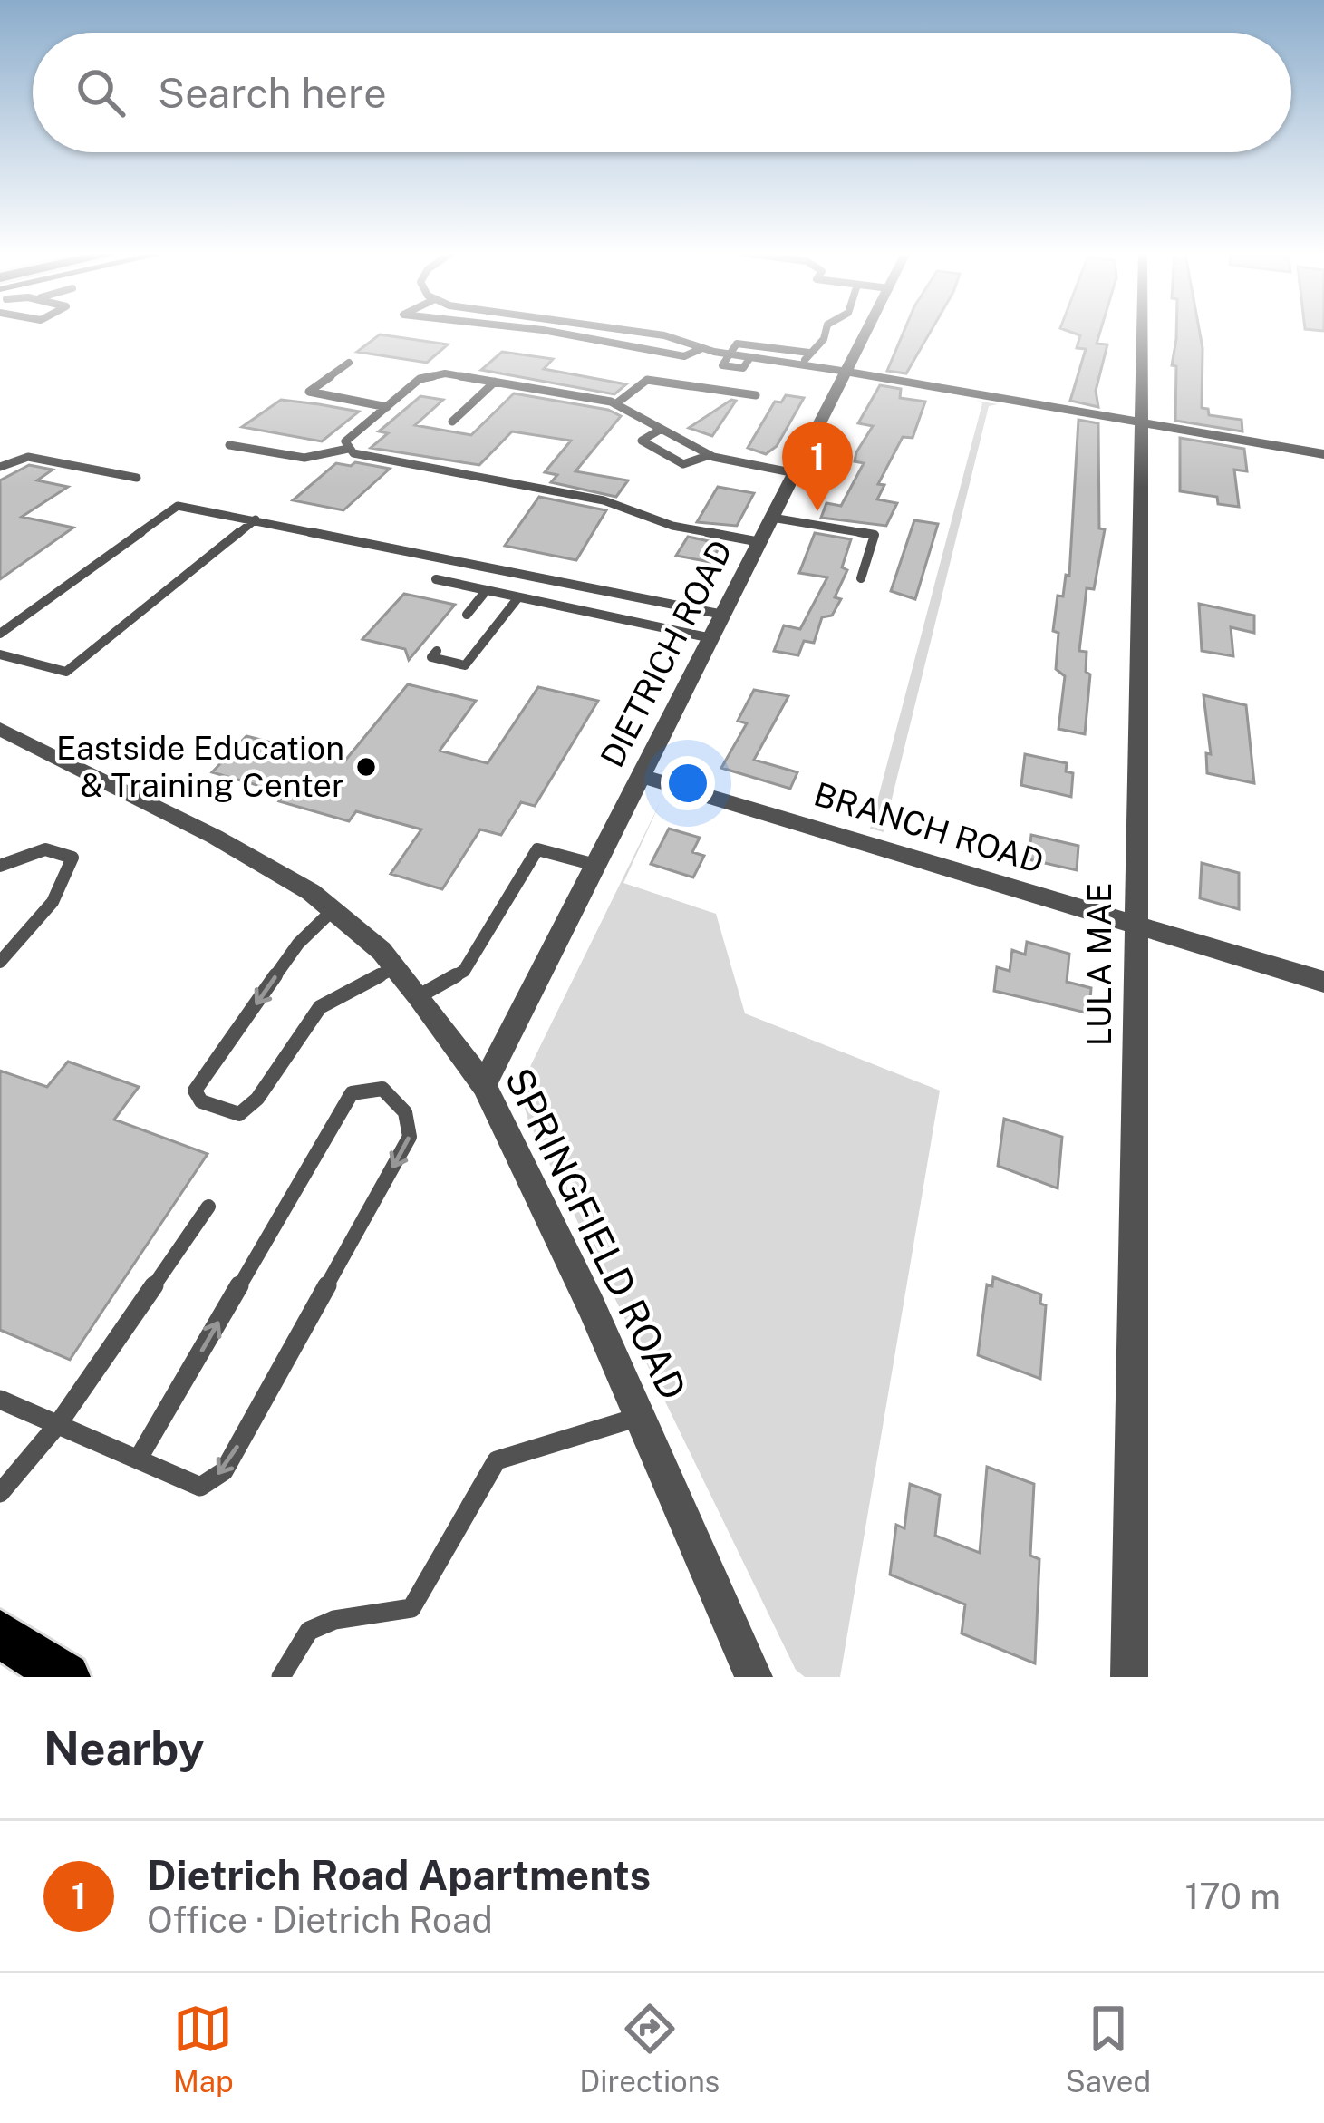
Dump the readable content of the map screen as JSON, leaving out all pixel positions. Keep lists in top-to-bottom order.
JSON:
{
  "streets": {
    "street": [
      "DIETRICH ROAD",
      "BRANCH ROAD",
      "LULA MAE",
      "SPRINGFIELD ROAD"
    ]
  },
  "crossings": [
    ["DIETRICH ROAD", "BRANCH ROAD"],
    ["DIETRICH ROAD", "SPRINGFIELD ROAD"],
    ["BRANCH ROAD", "LULA MAE"]
  ],
  "places": ["Eastside Education & Training Center"],
  "page": {
    "search": "Search here",
    "pins": "1",
    "heading": "Nearby",
    "list": [
      {
        "mark": "1",
        "name": "Dietrich Road Apartments",
        "note": "Office · Dietrich Road",
        "value": "170 m"
      }
    ],
    "nav": ["Map", "Directions", "Saved"]
  }
}
